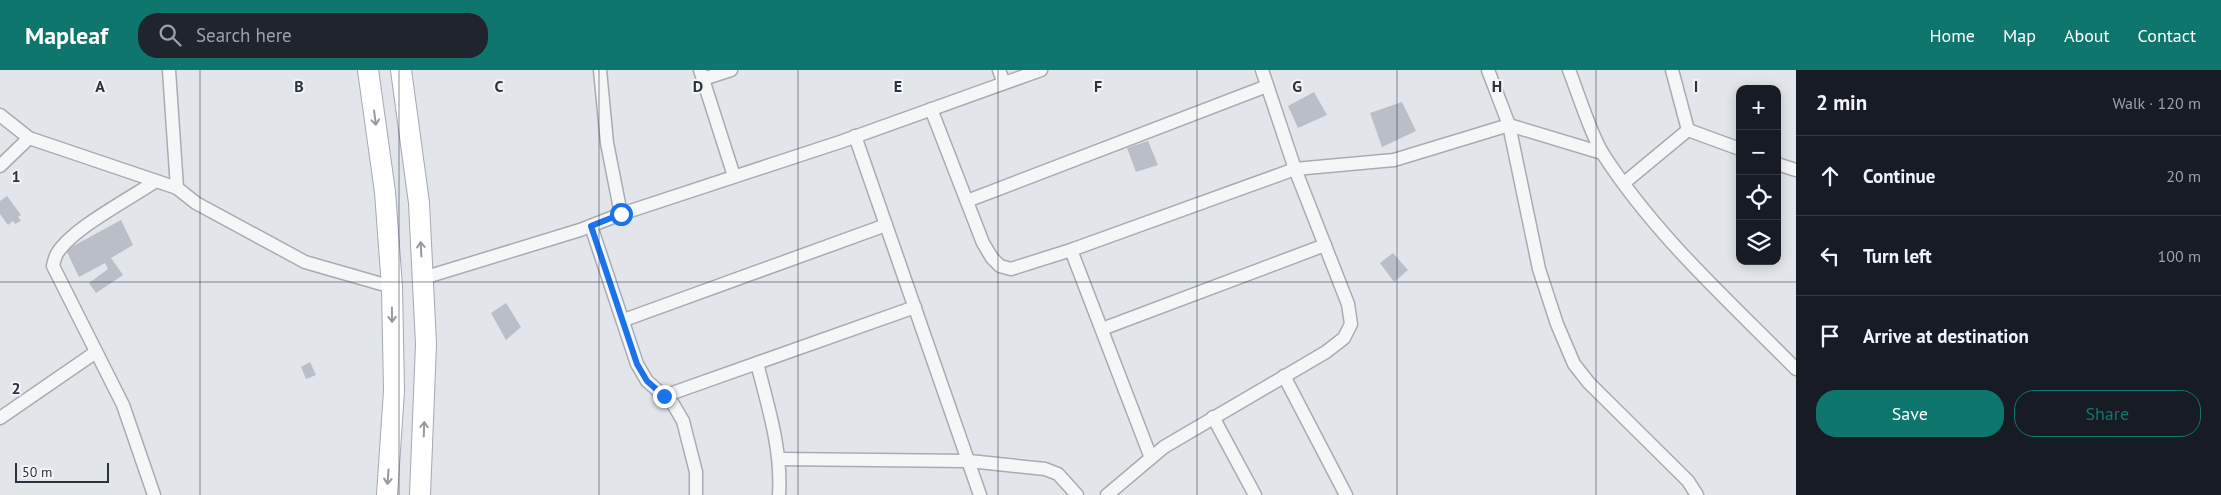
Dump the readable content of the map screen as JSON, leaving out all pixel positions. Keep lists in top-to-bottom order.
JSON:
{
  "scale_bar": "50 m",
  "page": {
    "header": "Mapleaf",
    "search": "Search here",
    "nav": [
      "Home",
      "Map",
      "About",
      "Contact"
    ],
    "heading": ["2 min", "Walk · 120 m"],
    "map_buttons": ["+", "−"],
    "list": [
      ["Continue", "20 m"],
      ["Turn left", "100 m"],
      "Arrive at destination"
    ],
    "buttons": ["Save", "Share"],
    "scale": "50 m"
  },
  "grid": {
    "columns": [
      "A",
      "B",
      "C",
      "D",
      "E",
      "F",
      "G",
      "H",
      "I"
    ],
    "rows": ["1", "2"]
  }
}
